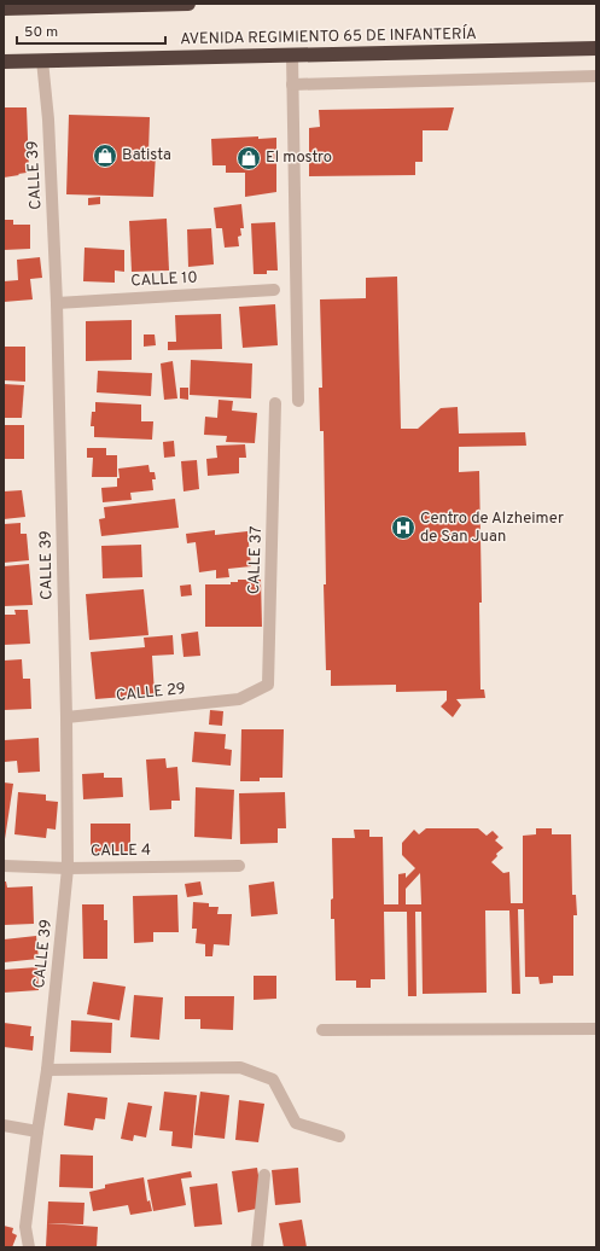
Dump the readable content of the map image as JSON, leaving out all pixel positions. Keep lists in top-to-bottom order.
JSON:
{
  "streets": {
    "highway": ["AVENIDA REGIMIENTO 65 DE INFANTERÍA"],
    "street": [
      "CALLE 39",
      "CALLE 10",
      "CALLE 37",
      "CALLE 29",
      "CALLE 4"
    ]
  },
  "crossings": [
    ["AVENIDA REGIMIENTO 65 DE INFANTERÍA", "CALLE 39"],
    ["CALLE 39", "CALLE 10"],
    ["CALLE 39", "CALLE 29"],
    ["CALLE 39", "CALLE 4"],
    ["CALLE 37", "CALLE 29"]
  ],
  "places": {
    "shop": ["Batista", "El mostro"],
    "hospital": ["Centro de Alzheimer de San Juan"]
  },
  "scale_bar": "50 m"
}
